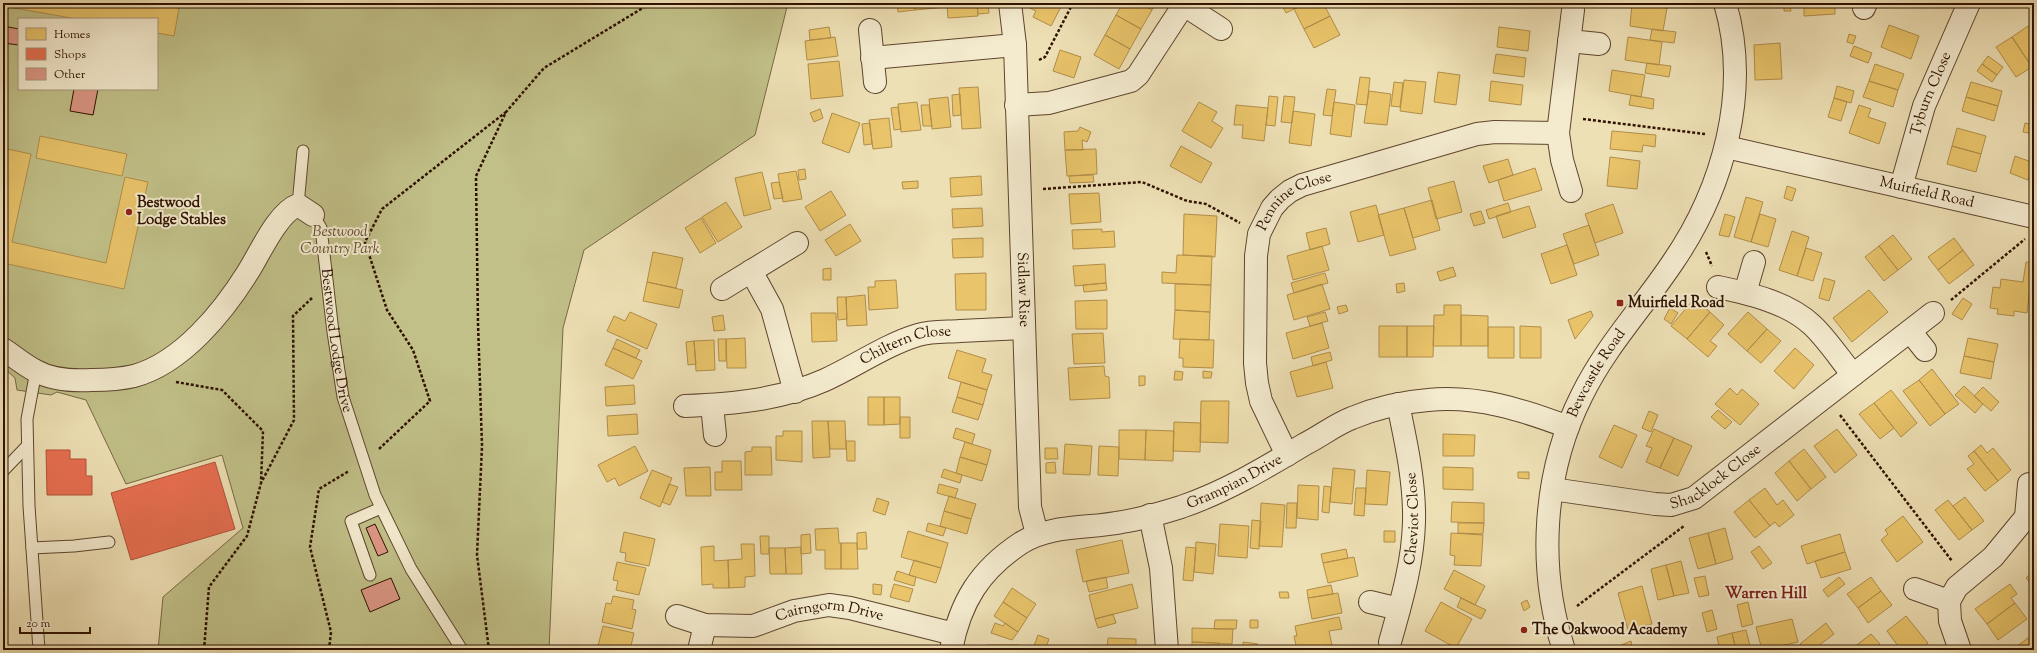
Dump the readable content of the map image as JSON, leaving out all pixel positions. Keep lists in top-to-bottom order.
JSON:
{
  "streets": {
    "street": [
      "Tyburn Close",
      "Muirfield Road",
      "Pennine Close",
      "Sidlaw Rise",
      "Chiltern Close",
      "Bewcastle Road",
      "Shacklock Close",
      "Grampian Drive",
      "Cheviot Close",
      "Cairngorm Drive"
    ],
    "lane": ["Bestwood Lodge Drive"]
  },
  "crossings": [
    ["Tyburn Close", "Muirfield Road"],
    ["Muirfield Road", "Bewcastle Road"],
    ["Pennine Close", "Grampian Drive"],
    ["Sidlaw Rise", "Chiltern Close"],
    ["Sidlaw Rise", "Grampian Drive"],
    ["Bewcastle Road", "Shacklock Close"],
    ["Bewcastle Road", "Grampian Drive"],
    ["Grampian Drive", "Cheviot Close"],
    ["Grampian Drive", "Cairngorm Drive"]
  ],
  "districts": ["Warren Hill"],
  "parks": ["Bestwood Country Park"],
  "places": {
    "other": ["Bestwood Lodge Stables", "The Oakwood Academy"],
    "transit": ["Muirfield Road"]
  },
  "legend": ["Homes", "Shops", "Other"],
  "scale_bar": "20 m"
}
